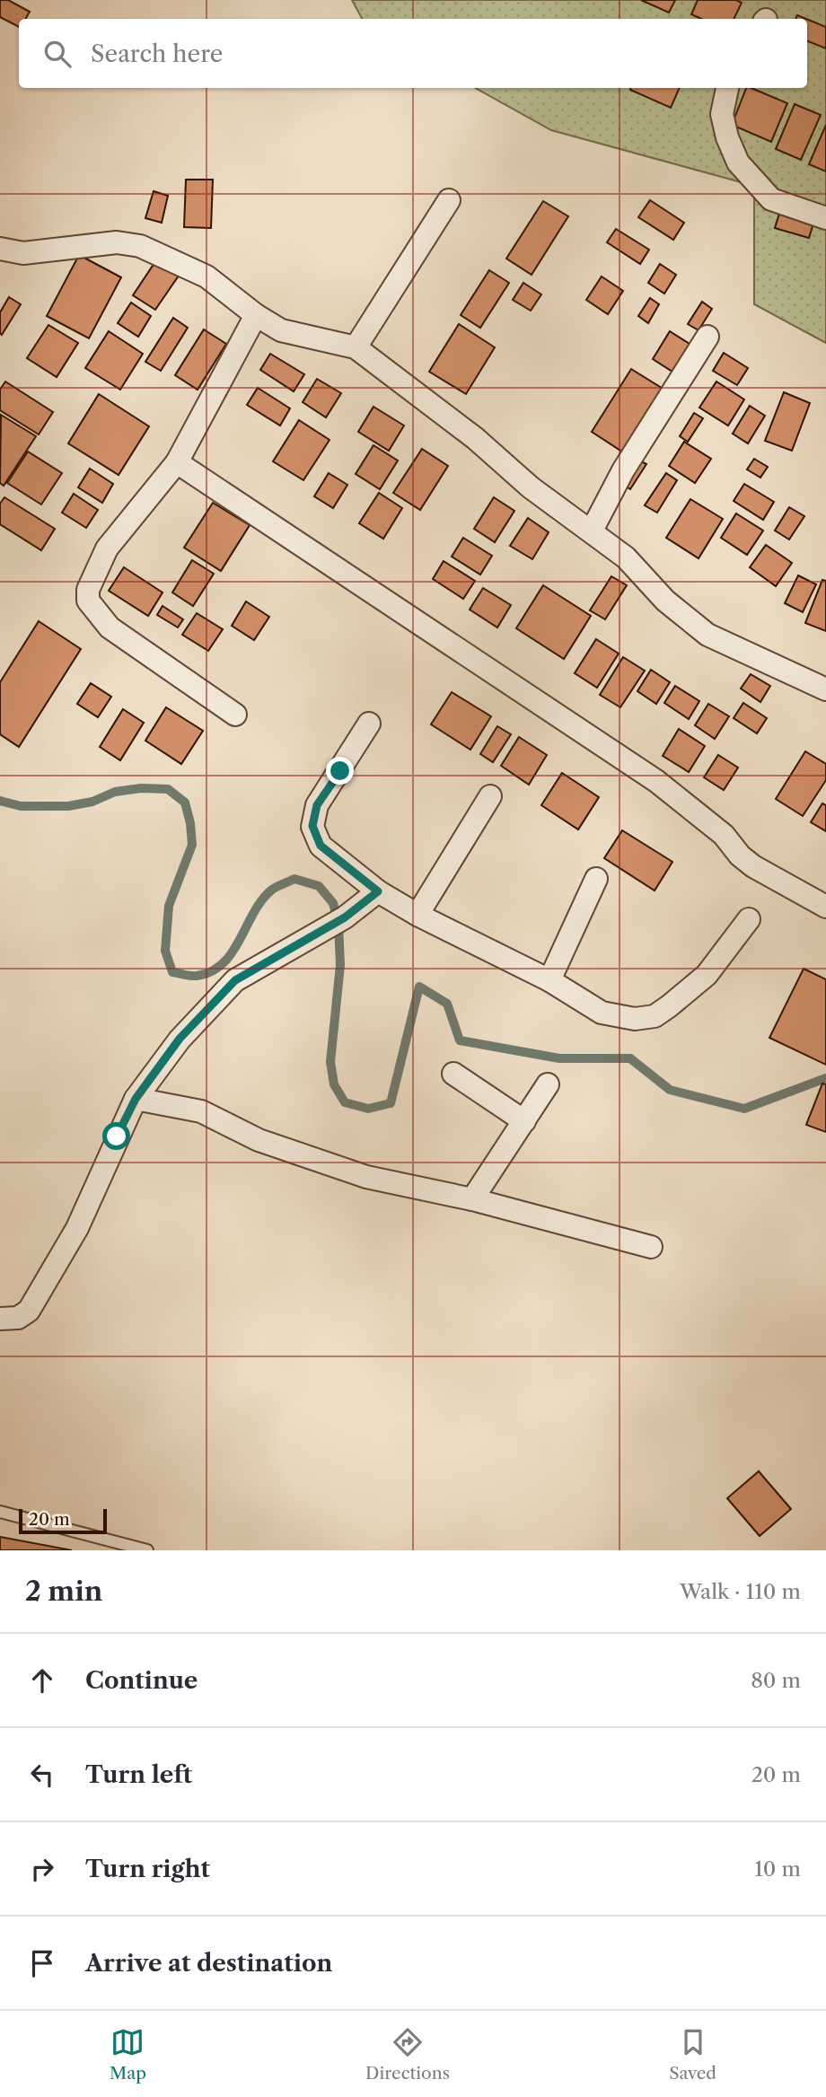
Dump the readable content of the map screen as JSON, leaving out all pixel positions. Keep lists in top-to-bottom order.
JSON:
{
  "scale_bar": "20 m",
  "page": {
    "search": "Search here",
    "scale": "20 m",
    "heading": ["2 min", "Walk · 110 m"],
    "list": [
      ["Continue", "80 m"],
      ["Turn left", "20 m"],
      ["Turn right", "10 m"],
      "Arrive at destination"
    ],
    "nav": ["Map", "Directions", "Saved"]
  }
}
